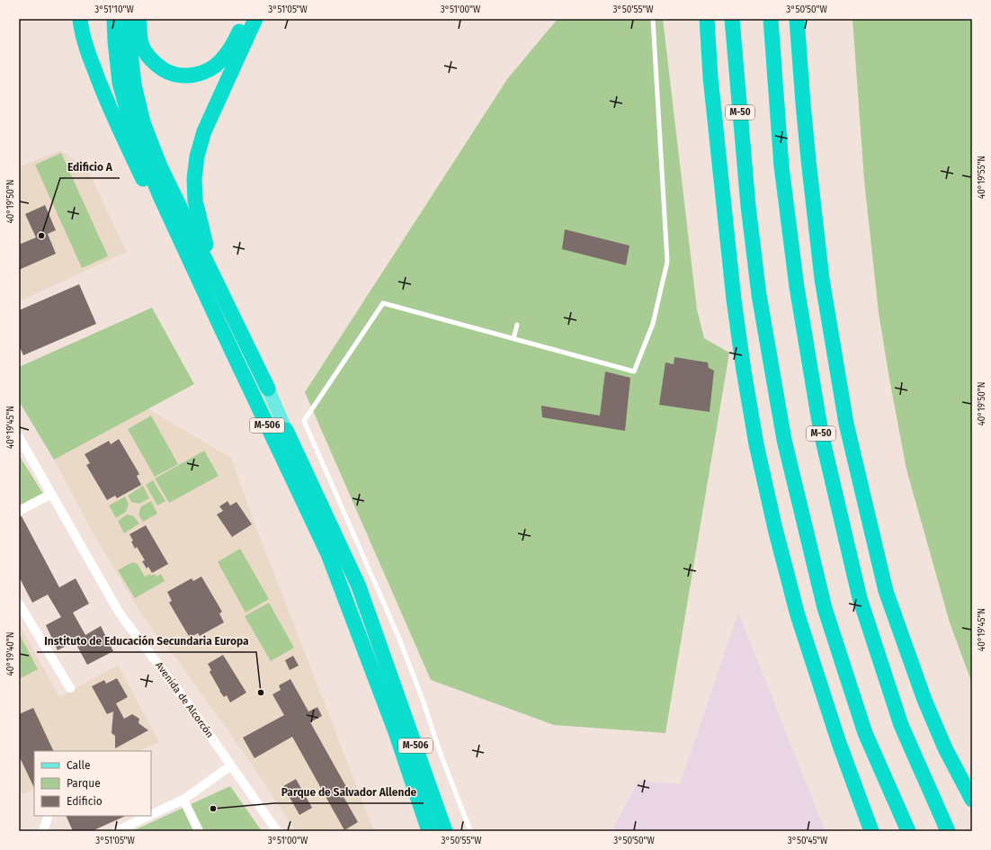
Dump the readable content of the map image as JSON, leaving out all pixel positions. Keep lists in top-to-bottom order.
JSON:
{
  "streets": {
    "highway": ["M-50", "M-506"],
    "street": ["Avenida de Alcorcón"]
  },
  "places": ["Edificio A", "Instituto de Educación Secundaria Europa", "Parque de Salvador Allende"],
  "legend": ["Calle", "Parque", "Edificio"],
  "coordinates": [
    "3°51'10\"W",
    "3°51'05\"W",
    "3°51'00\"W",
    "3°50'55\"W",
    "3°50'50\"W",
    "40°19'55\"N",
    "40°19'50\"N",
    "40°19'45\"N",
    "40°19'40\"N",
    "3°50'45\"W"
  ]
}
